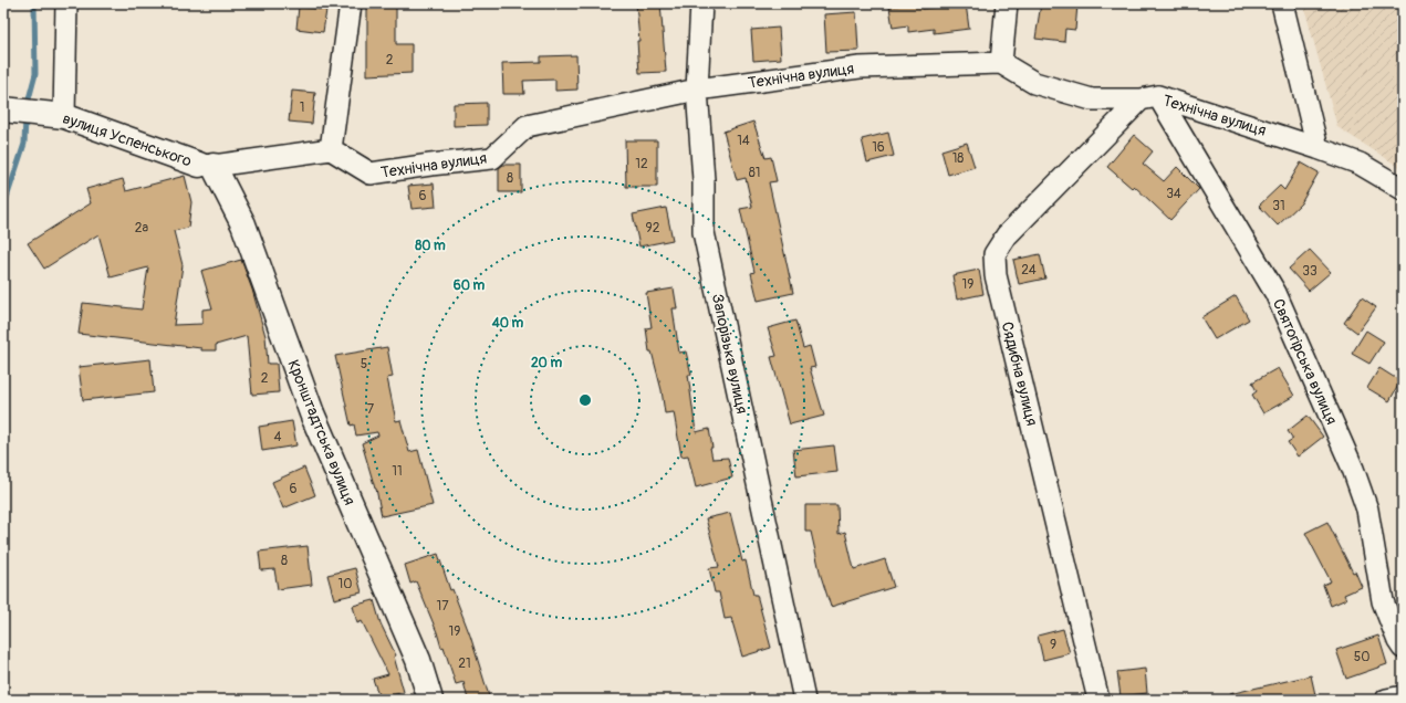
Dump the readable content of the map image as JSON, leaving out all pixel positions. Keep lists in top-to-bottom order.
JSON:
{
  "streets": {
    "street": [
      "Технічна вулиця",
      "вулиця Успенського",
      "Запорізька вулиця",
      "Святогірська вулиця",
      "Сядибна вулиця",
      "Кронштадтська вулиця"
    ]
  },
  "crossings": [
    ["Технічна вулиця", "Запорізька вулиця"],
    ["Технічна вулиця", "Святогірська вулиця"],
    ["Технічна вулиця", "Сядибна вулиця"],
    ["вулиця Успенського", "Кронштадтська вулиця"],
    ["Святогірська вулиця", "Сядибна вулиця"]
  ],
  "house_numbers": [
    "2",
    "1",
    "14",
    "16",
    "18",
    "12",
    "81",
    "8",
    "34",
    "6",
    "31",
    "2а",
    "92",
    "24",
    "33",
    "19",
    "5",
    "2",
    "7",
    "4",
    "11",
    "6",
    "8",
    "10",
    "17",
    "19",
    "9",
    "50",
    "21"
  ],
  "rings": [
    "80 m",
    "60 m",
    "40 m",
    "20 m"
  ]
}
